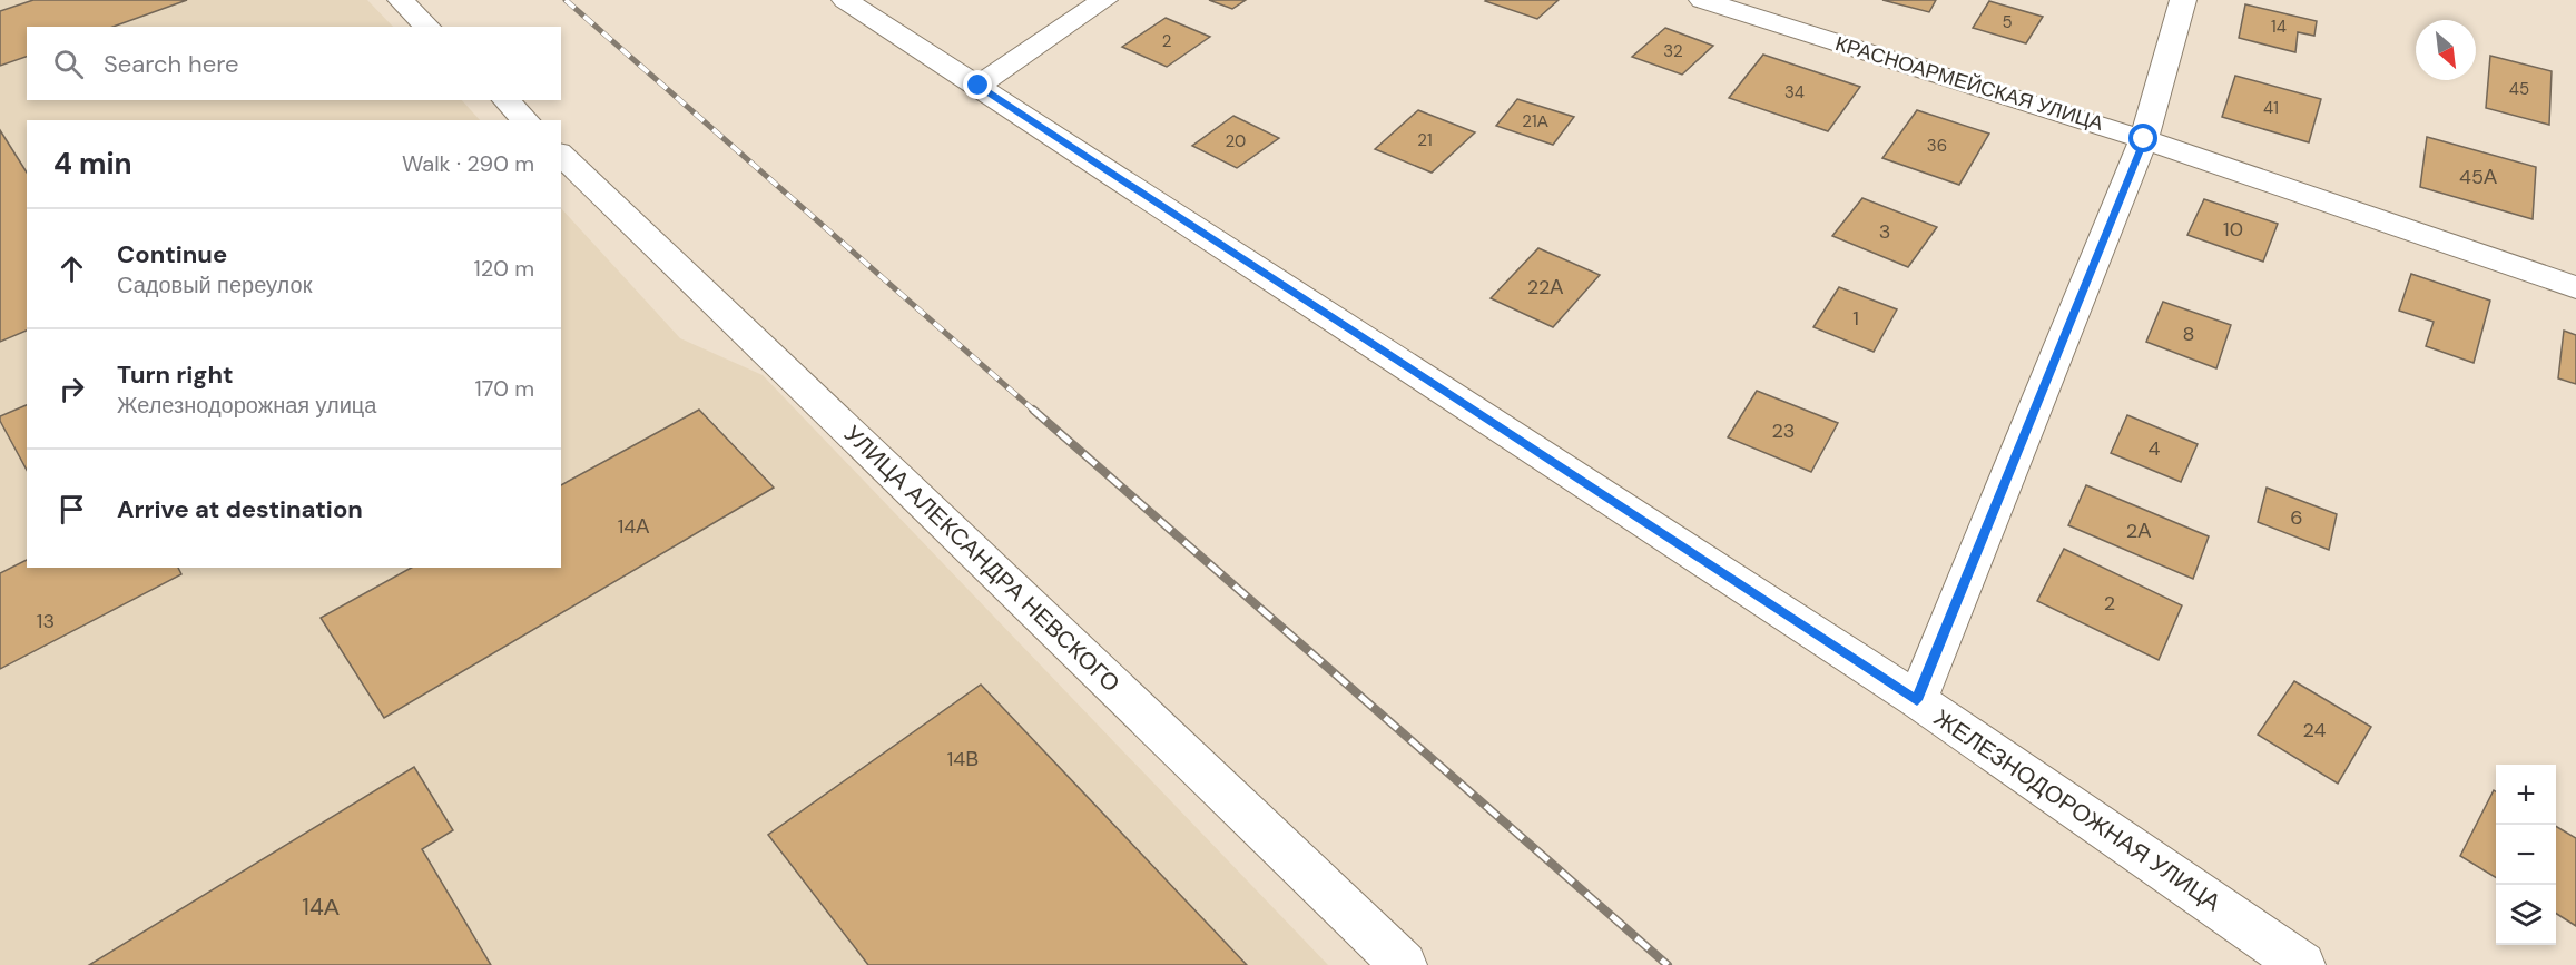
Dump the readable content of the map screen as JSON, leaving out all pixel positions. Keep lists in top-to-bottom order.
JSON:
{
  "streets": {
    "street": ["КРАСНОАРМЕЙСКАЯ УЛИЦА", "УЛИЦА АЛЕКСАНДРА НЕВСКОГО", "ЖЕЛЕЗНОДОРОЖНАЯ УЛИЦА"]
  },
  "house_numbers": [
    "5",
    "14",
    "2",
    "32",
    "45",
    "34",
    "41",
    "21А",
    "21",
    "20",
    "36",
    "45А",
    "10",
    "3",
    "22А",
    "1",
    "8",
    "23",
    "4",
    "6",
    "14А",
    "2А",
    "2",
    "13",
    "24",
    "14В",
    "14А"
  ],
  "north": "bottom right",
  "page": {
    "search": "Search here",
    "heading": ["4 min", "Walk · 290 m"],
    "list": [
      ["Continue", "Садовый переулок", "120 m"],
      ["Turn right", "Железнодорожная улица", "170 m"],
      "Arrive at destination"
    ],
    "map_buttons": ["+", "−"]
  }
}
